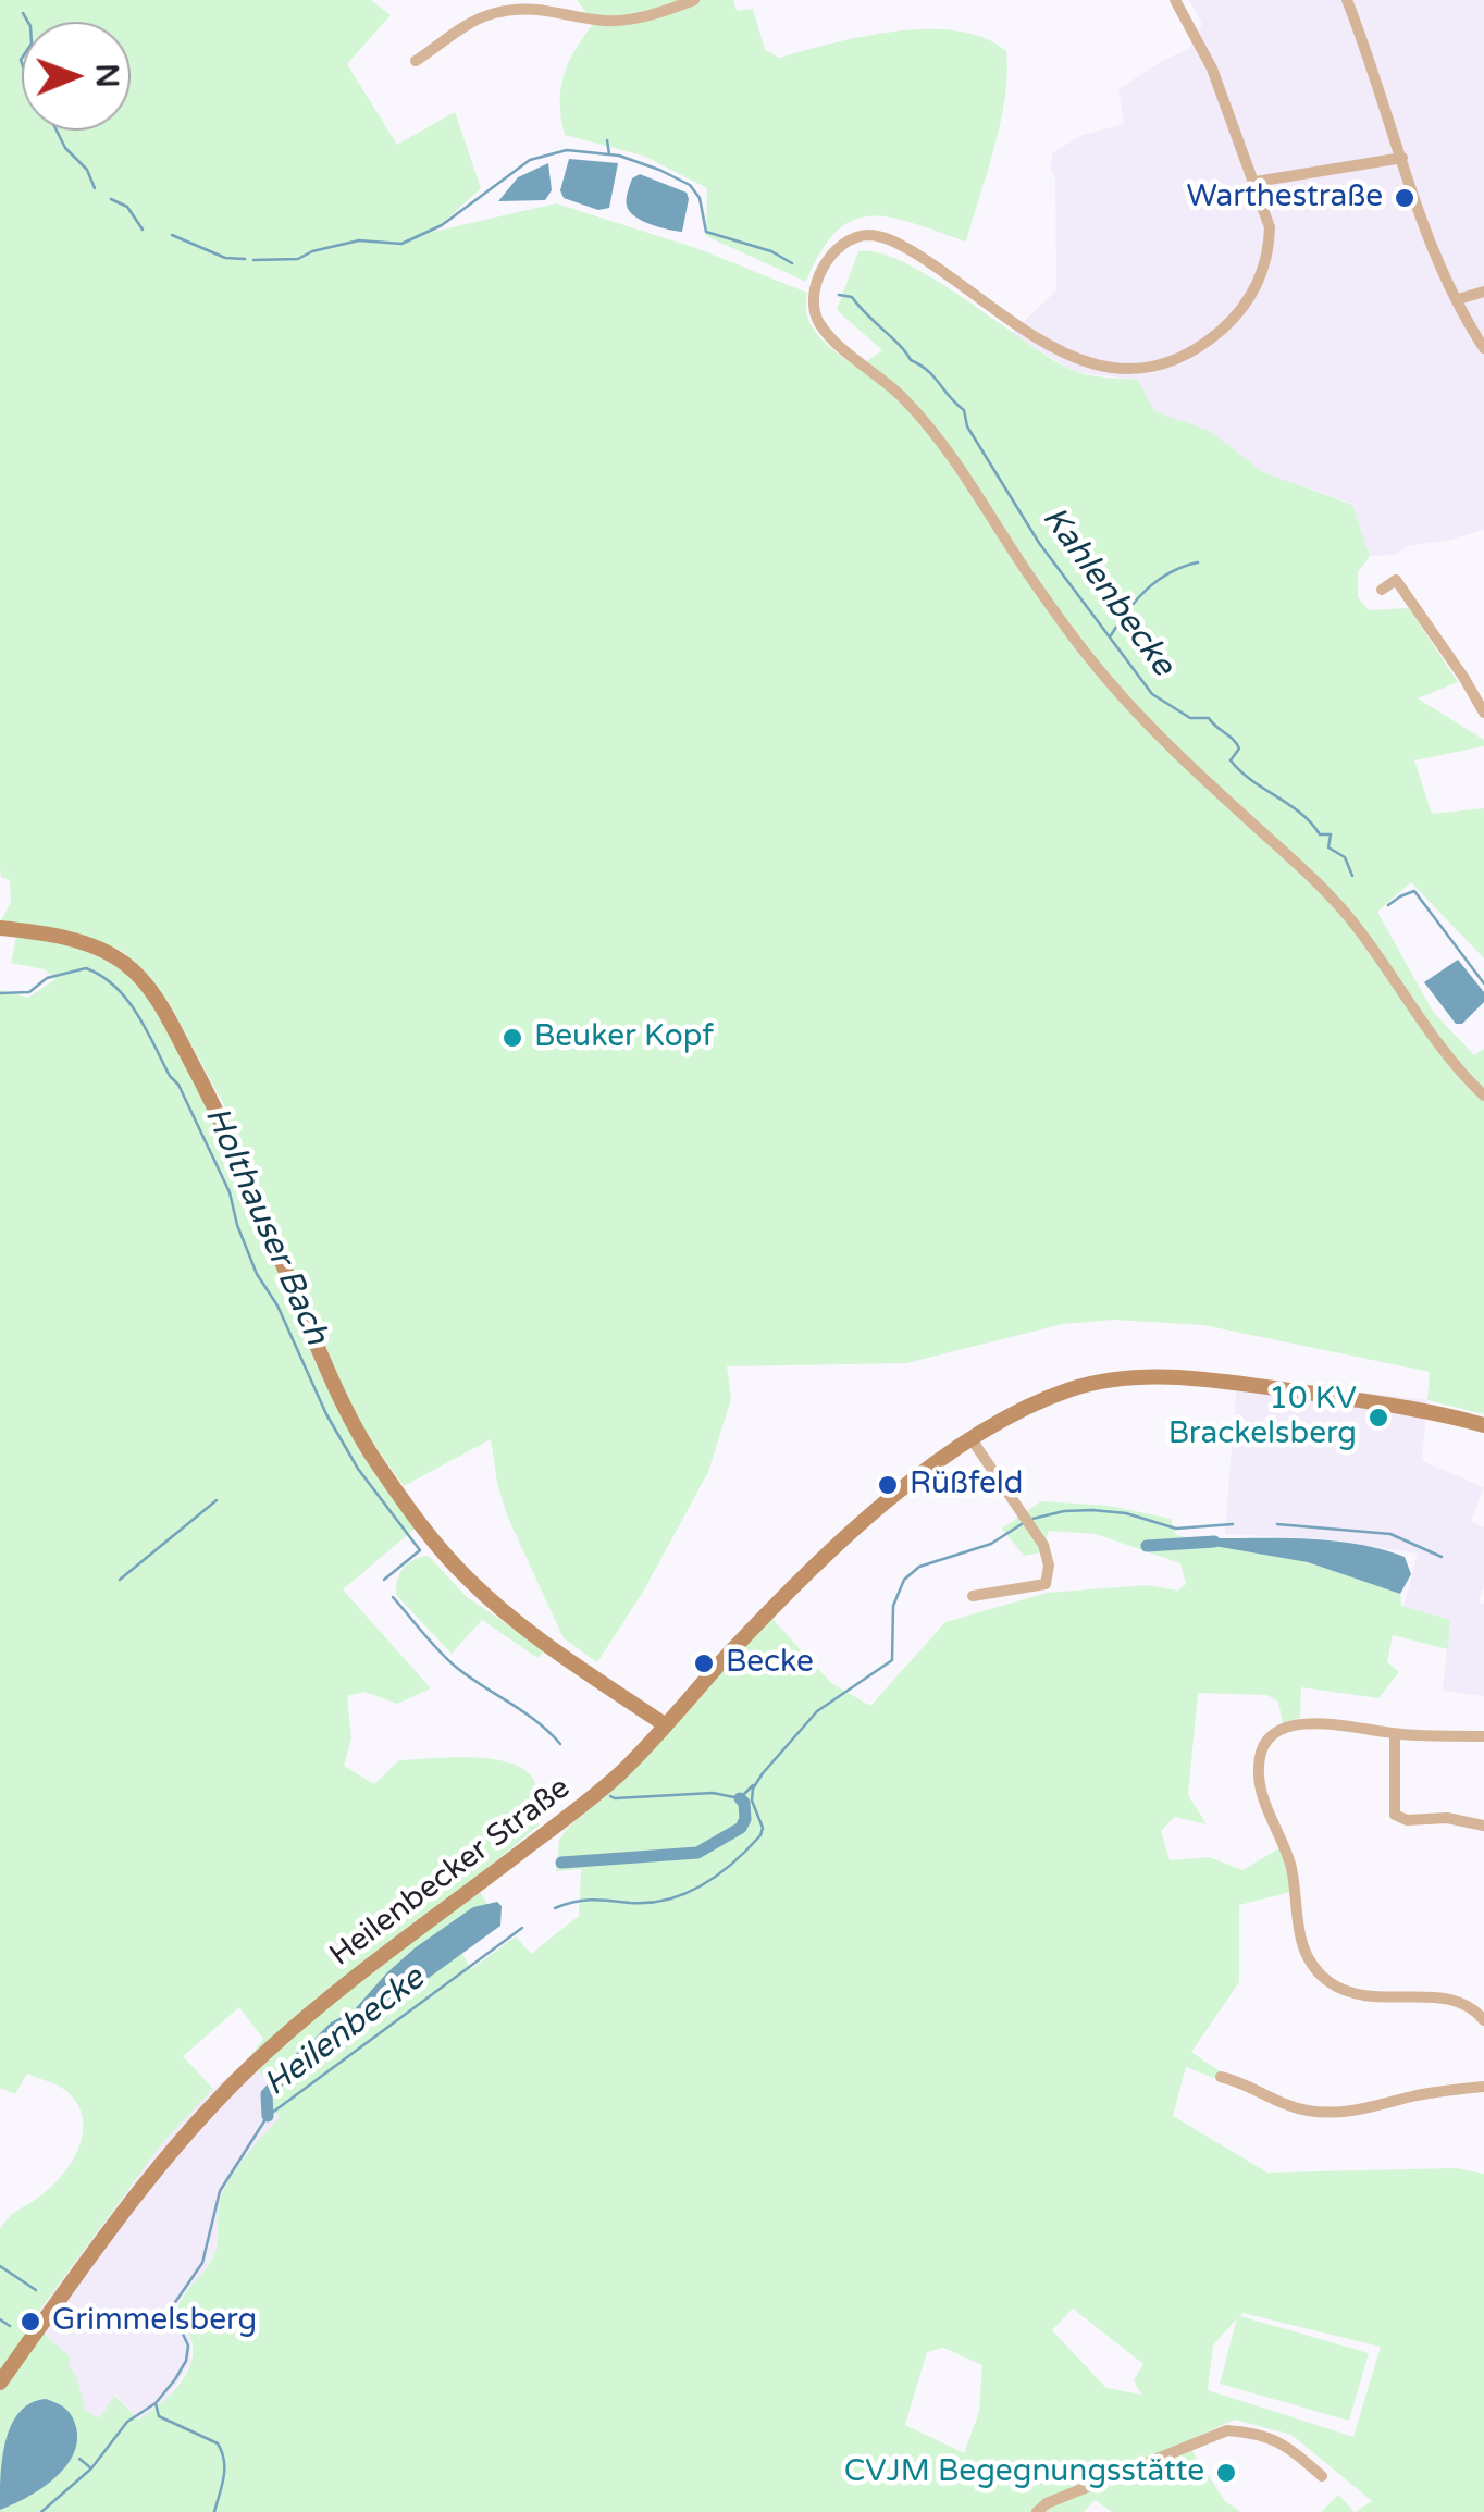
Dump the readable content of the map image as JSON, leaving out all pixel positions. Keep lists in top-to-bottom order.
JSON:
{
  "streets": {
    "main road": ["Heilenbecker Straße"]
  },
  "water": ["Kahlenbecke", "Holthauser Bach", "Heilenbecke"],
  "places": [
    "Warthestraße",
    "Beuker Kopf",
    "10 KV Brackelsberg",
    "Rüßfeld",
    "Becke",
    "Grimmelsberg",
    "CVJM Begegnungsstätte"
  ],
  "north": "right"
}
